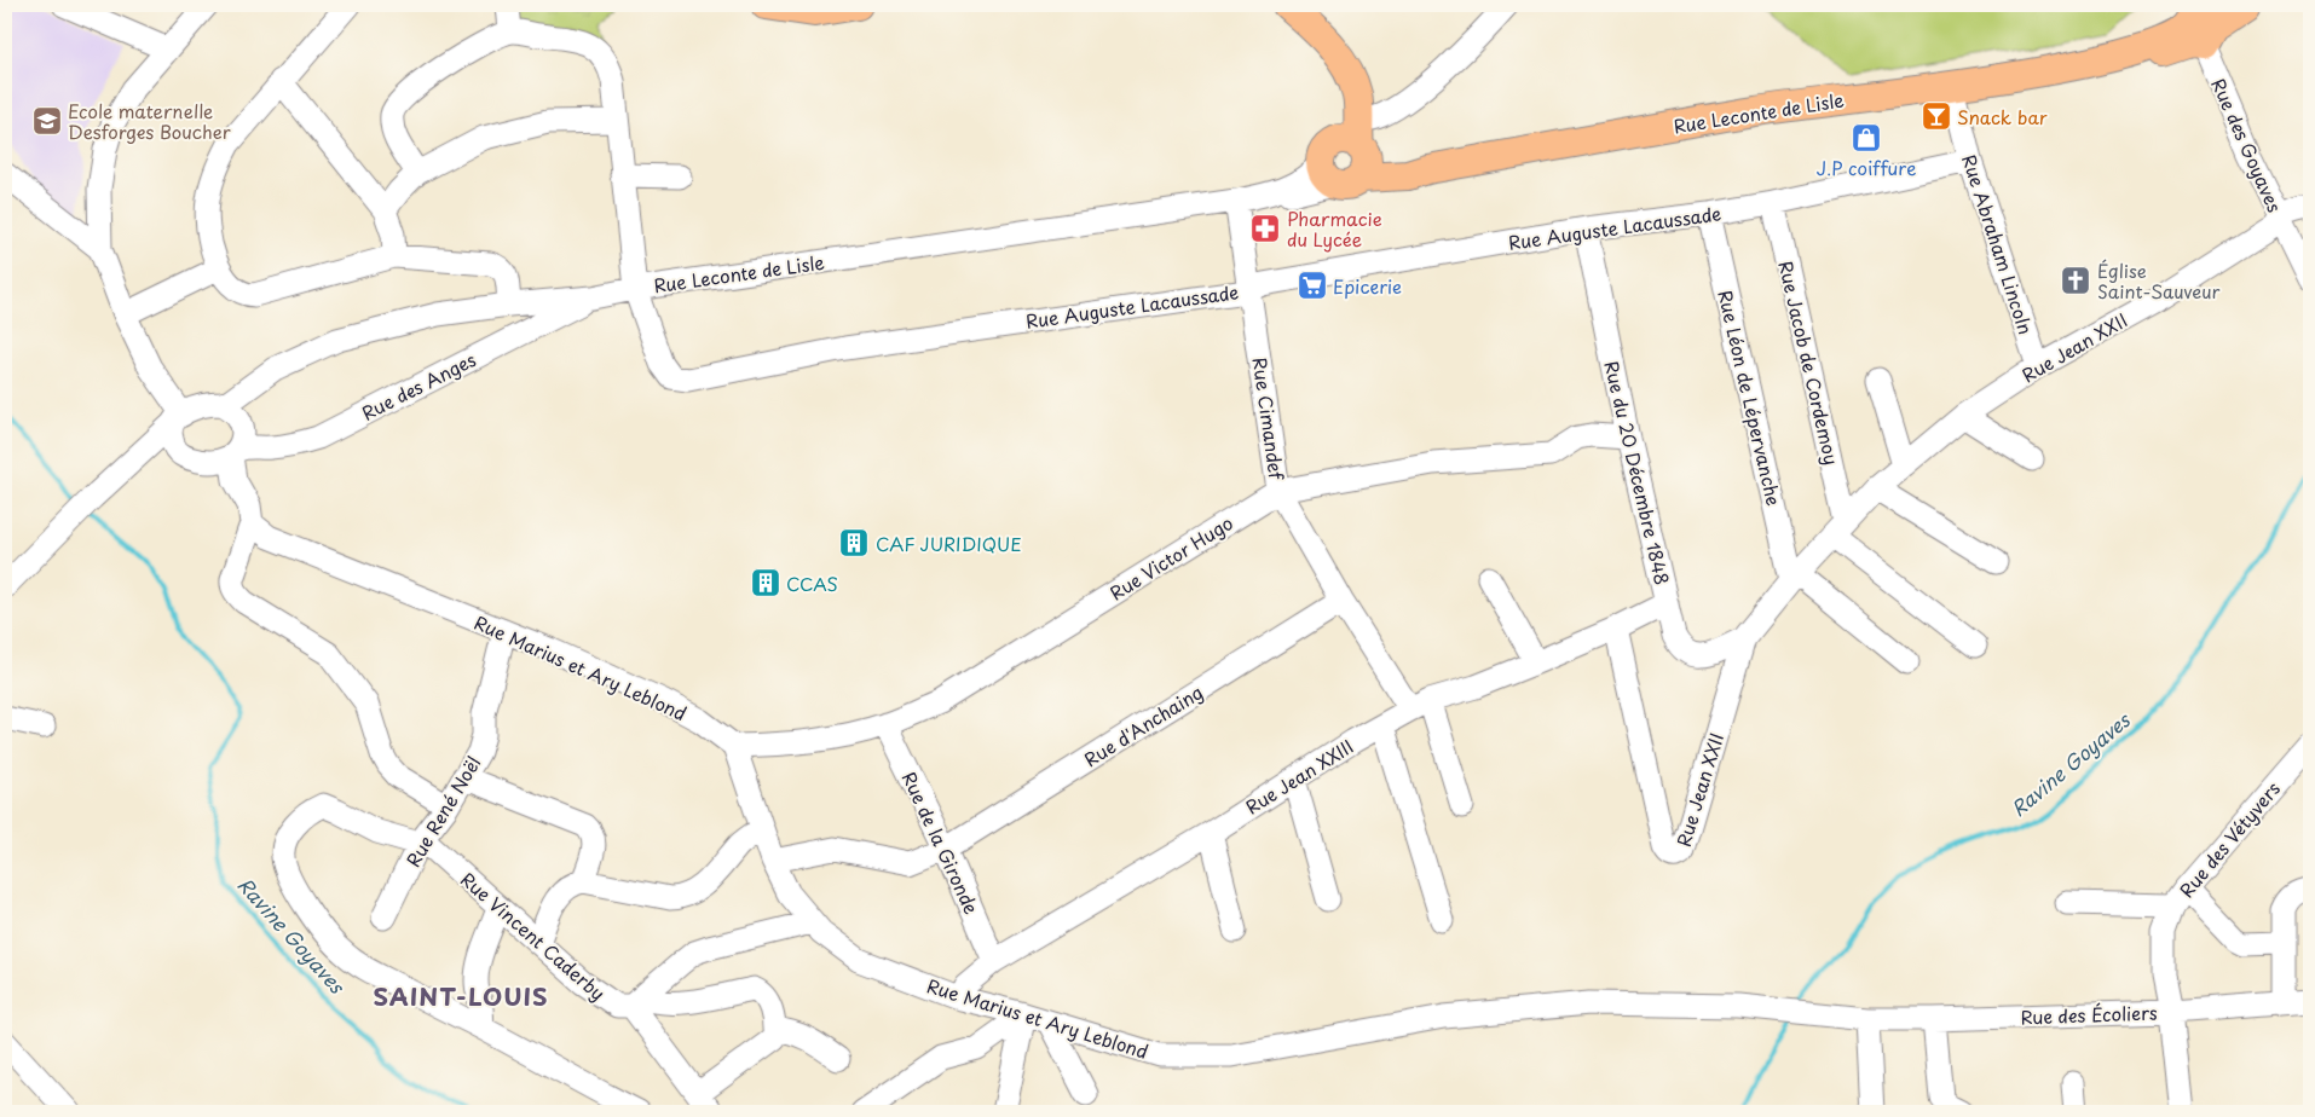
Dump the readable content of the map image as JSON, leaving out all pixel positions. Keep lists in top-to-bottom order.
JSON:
{
  "streets": {
    "main road": ["Rue Leconte de Lisle"],
    "street": [
      "Rue des Goyaves",
      "Rue Auguste Lacaussade",
      "Rue Abraham Lincoln",
      "Rue Jean XXII",
      "Rue Jacob de Cordemoy",
      "Rue des Anges",
      "Rue Léon de Lépervanche",
      "Rue Cimandef",
      "Rue du 20 Décembre 1848",
      "Rue Victor Hugo",
      "Rue Marius et Ary Leblond",
      "Rue d'Anchaing",
      "Rue Jean XXIII",
      "Rue René Noël",
      "Rue des Vétyvers",
      "Rue de la Gironde",
      "Rue Vincent Caderby",
      "Rue des Écoliers"
    ]
  },
  "crossings": [
    ["Rue Leconte de Lisle", "Rue des Goyaves"],
    ["Rue Leconte de Lisle", "Rue Auguste Lacaussade"],
    ["Rue Leconte de Lisle", "Rue Abraham Lincoln"],
    ["Rue Leconte de Lisle", "Rue des Anges"],
    ["Rue Leconte de Lisle", "Rue Cimandef"],
    ["Rue Leconte de Lisle", "Rue Marius et Ary Leblond"],
    ["Rue des Goyaves", "Rue Jean XXII"],
    ["Rue Auguste Lacaussade", "Rue Abraham Lincoln"],
    ["Rue Auguste Lacaussade", "Rue Jacob de Cordemoy"],
    ["Rue Auguste Lacaussade", "Rue Léon de Lépervanche"],
    ["Rue Auguste Lacaussade", "Rue Cimandef"],
    ["Rue Auguste Lacaussade", "Rue du 20 Décembre 1848"],
    ["Rue Abraham Lincoln", "Rue Jean XXII"],
    ["Rue Jean XXII", "Rue Jacob de Cordemoy"],
    ["Rue Jean XXII", "Rue Léon de Lépervanche"],
    ["Rue Jean XXII", "Rue du 20 Décembre 1848"],
    ["Rue Jean XXII", "Rue Jean XXIII"],
    ["Rue des Anges", "Rue Marius et Ary Leblond"],
    ["Rue Cimandef", "Rue Victor Hugo"],
    ["Rue Cimandef", "Rue d'Anchaing"],
    ["Rue Cimandef", "Rue Jean XXIII"],
    ["Rue du 20 Décembre 1848", "Rue Victor Hugo"],
    ["Rue du 20 Décembre 1848", "Rue Jean XXIII"],
    ["Rue Victor Hugo", "Rue Marius et Ary Leblond"],
    ["Rue Victor Hugo", "Rue de la Gironde"],
    ["Rue Marius et Ary Leblond", "Rue d'Anchaing"],
    ["Rue Marius et Ary Leblond", "Rue Jean XXIII"],
    ["Rue Marius et Ary Leblond", "Rue René Noël"],
    ["Rue Marius et Ary Leblond", "Rue des Écoliers"],
    ["Rue d'Anchaing", "Rue de la Gironde"],
    ["Rue Jean XXIII", "Rue de la Gironde"],
    ["Rue René Noël", "Rue Vincent Caderby"],
    ["Rue des Vétyvers", "Rue des Écoliers"]
  ],
  "districts": ["SAINT-LOUIS"],
  "water": ["Ravine Goyaves"],
  "places": {
    "bar": ["Snack bar"],
    "school or university": ["Ecole maternelle Desforges Boucher"],
    "shop": ["J.P coiffure"],
    "pharmacy": ["Pharmacie du Lycée"],
    "church": ["Église Saint-Sauveur"],
    "supermarket": ["Epicerie"],
    "building": ["CAF JURIDIQUE", "CCAS"]
  }
}
